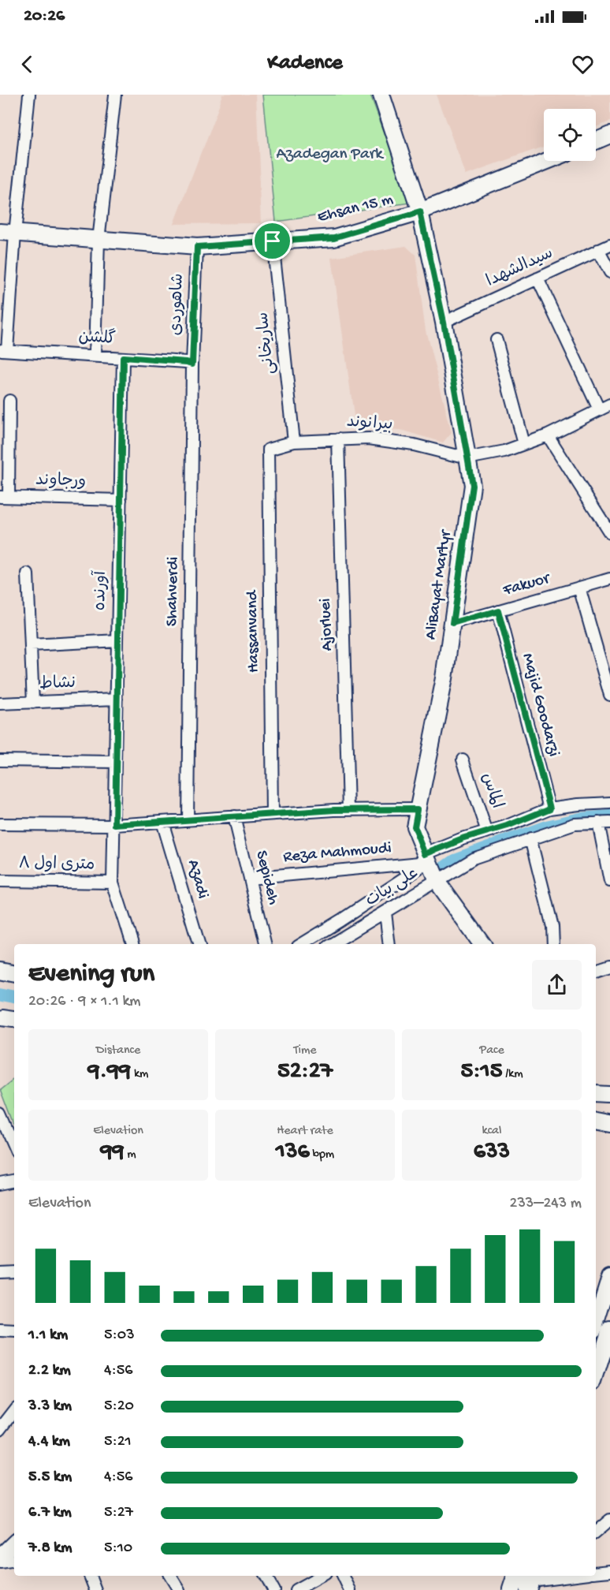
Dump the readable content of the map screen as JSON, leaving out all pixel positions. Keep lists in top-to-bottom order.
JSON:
{
  "streets": {
    "street": [
      "Ehsan 15 m",
      "سیدالشهدا",
      "شاهوردی",
      "گلشن",
      "ساریخانی",
      "بیرانوند",
      "ورجاوند",
      "AliBayat Martyr",
      "Fakuor",
      "آورنده",
      "Shahverdi",
      "Ajorluei",
      "Hassanvand",
      "نشاط",
      "Majid Goodarzi",
      "الماس",
      "Reza Mahmoudi",
      "۸ متری اول",
      "Sepideh",
      "Azadi",
      "علی بیات"
    ]
  },
  "crossings": [
    ["Ehsan 15 m", "شاهوردی"],
    ["Ehsan 15 m", "ساریخانی"],
    ["Ehsan 15 m", "AliBayat Martyr"],
    ["سیدالشهدا", "AliBayat Martyr"],
    ["شاهوردی", "گلشن"],
    ["شاهوردی", "Shahverdi"],
    ["گلشن", "آورنده"],
    ["گلشن", "Shahverdi"],
    ["ساریخانی", "بیرانوند"],
    ["بیرانوند", "AliBayat Martyr"],
    ["بیرانوند", "Ajorluei"],
    ["بیرانوند", "Hassanvand"],
    ["ورجاوند", "آورنده"],
    ["AliBayat Martyr", "Fakuor"],
    ["AliBayat Martyr", "Reza Mahmoudi"],
    ["AliBayat Martyr", "علی بیات"],
    ["Fakuor", "Majid Goodarzi"],
    ["آورنده", "نشاط"],
    ["آورنده", "۸ متری اول"],
    ["Reza Mahmoudi", "Sepideh"],
    ["Reza Mahmoudi", "علی بیات"]
  ],
  "parks": ["Azadegan Park"],
  "page": {
    "status": "20:26",
    "header": "Kadence",
    "heading": ["Evening run", "20:26 · 9 × 1.1 km"],
    "stats": [
      ["Distance", "9.99 km"],
      ["Time", "52:27"],
      ["Pace", "5:15 /km"],
      ["Elevation", "99 m"],
      ["Heart rate", "136 bpm"],
      ["kcal", "633"]
    ],
    "chart": ["Elevation", "233–243 m"],
    "list": [
      {
        "name": "1.1 km",
        "note": "5:03"
      },
      {
        "name": "2.2 km",
        "note": "4:56"
      },
      {
        "name": "3.3 km",
        "note": "5:20"
      },
      {
        "name": "4.4 km",
        "note": "5:21"
      },
      {
        "name": "5.5 km",
        "note": "4:56"
      },
      {
        "name": "6.7 km",
        "note": "5:27"
      },
      {
        "name": "7.8 km",
        "note": "5:10"
      }
    ]
  }
}
